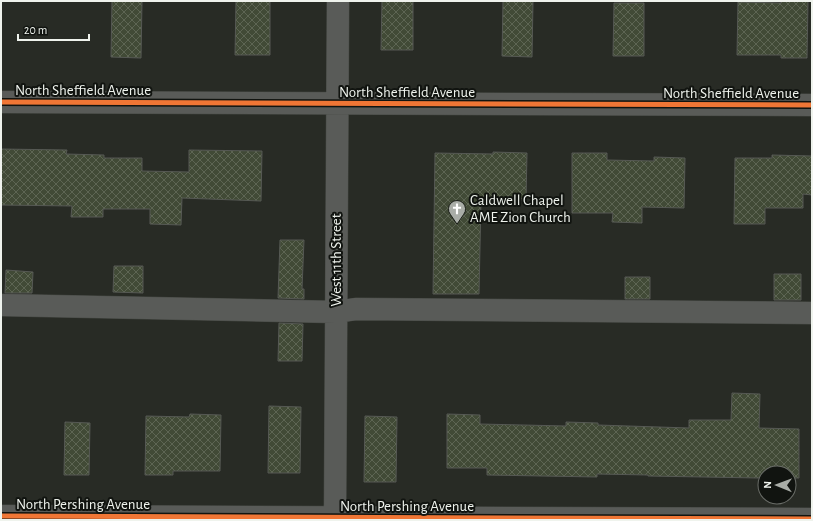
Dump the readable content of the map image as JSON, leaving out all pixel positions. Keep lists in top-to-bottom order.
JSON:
{
  "streets": {
    "street": ["North Sheffield Avenue", "West 11th Street", "North Pershing Avenue"]
  },
  "crossings": [
    ["North Sheffield Avenue", "West 11th Street"],
    ["West 11th Street", "North Pershing Avenue"]
  ],
  "places": {
    "church": ["Caldwell Chapel AME Zion Church"]
  },
  "scale_bar": "20 m",
  "north": "left"
}
